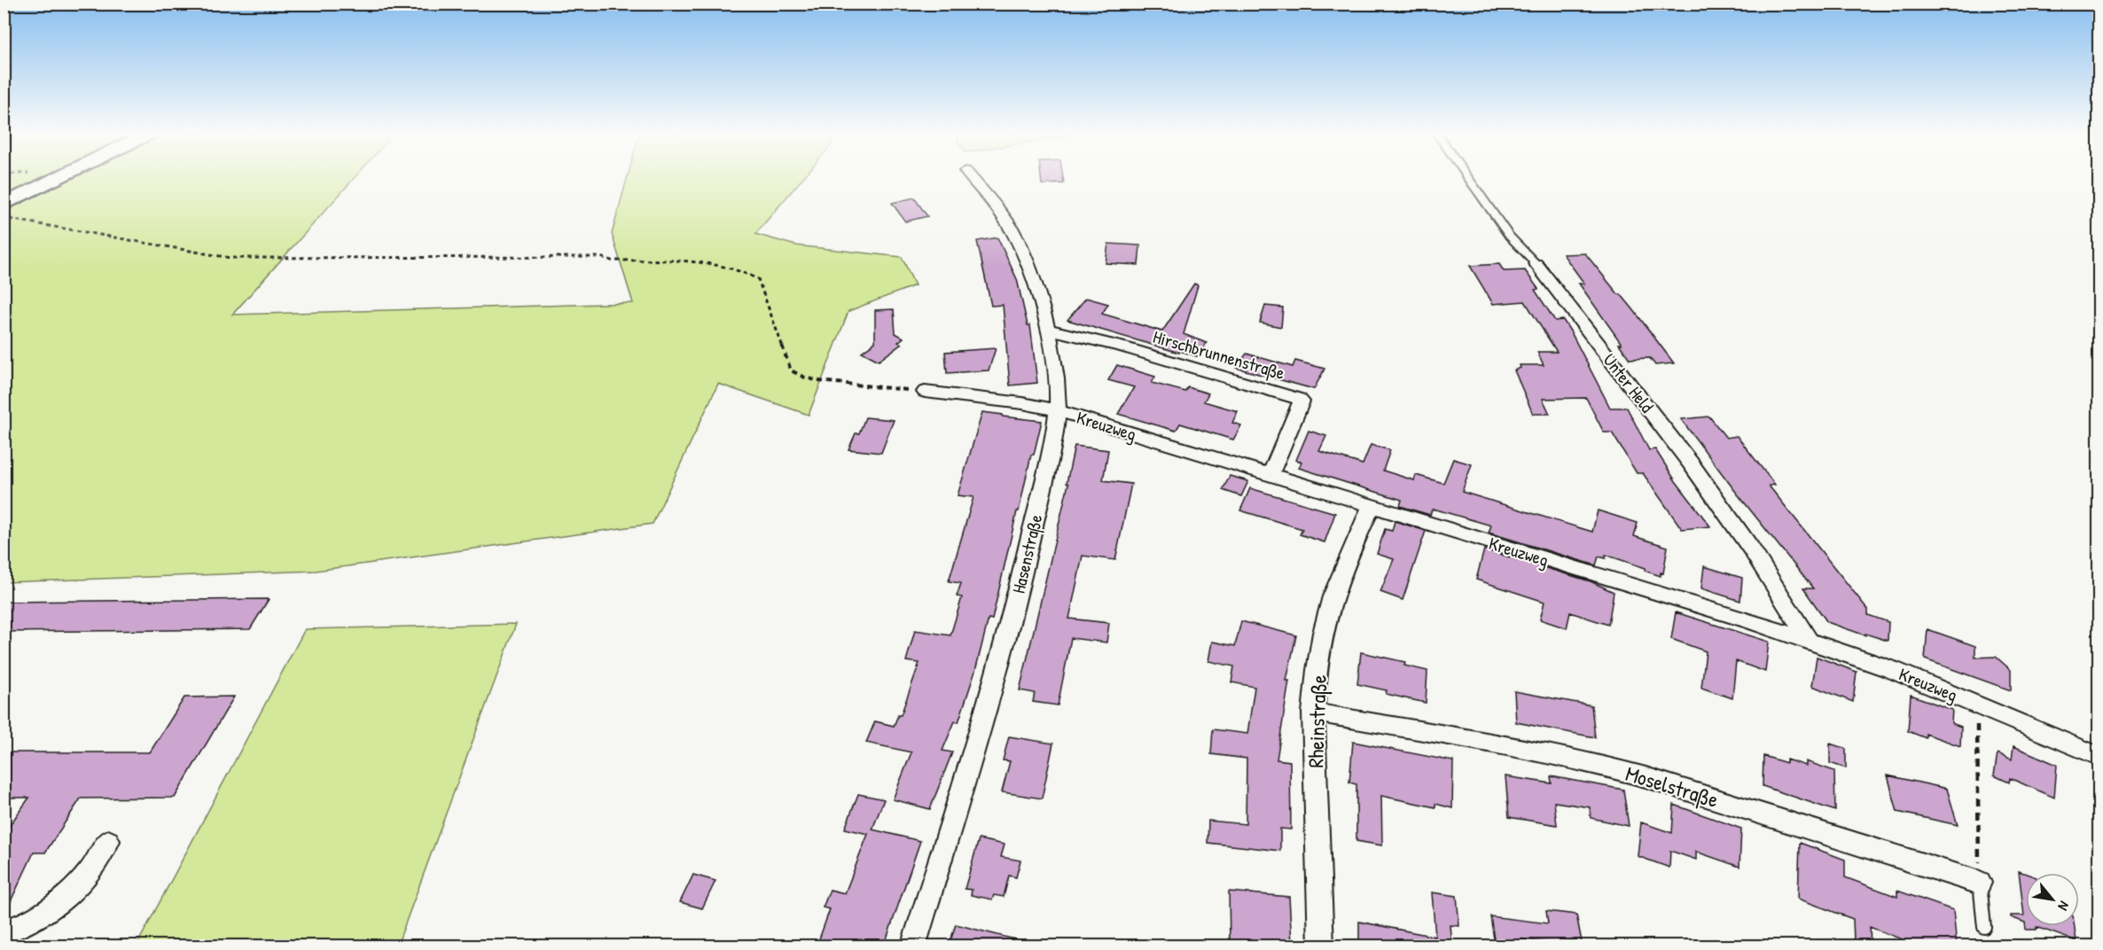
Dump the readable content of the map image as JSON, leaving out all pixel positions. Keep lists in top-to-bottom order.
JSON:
{
  "streets": {
    "street": [
      "Hirschbrunnenstraße",
      "Unter Held",
      "Kreuzweg",
      "Hasenstraße",
      "Rheinstraße",
      "Moselstraße"
    ]
  },
  "crossings": [
    ["Hirschbrunnenstraße", "Kreuzweg"],
    ["Hirschbrunnenstraße", "Hasenstraße"],
    ["Unter Held", "Kreuzweg"],
    ["Kreuzweg", "Hasenstraße"],
    ["Kreuzweg", "Rheinstraße"],
    ["Rheinstraße", "Moselstraße"]
  ],
  "north": "bottom right"
}
